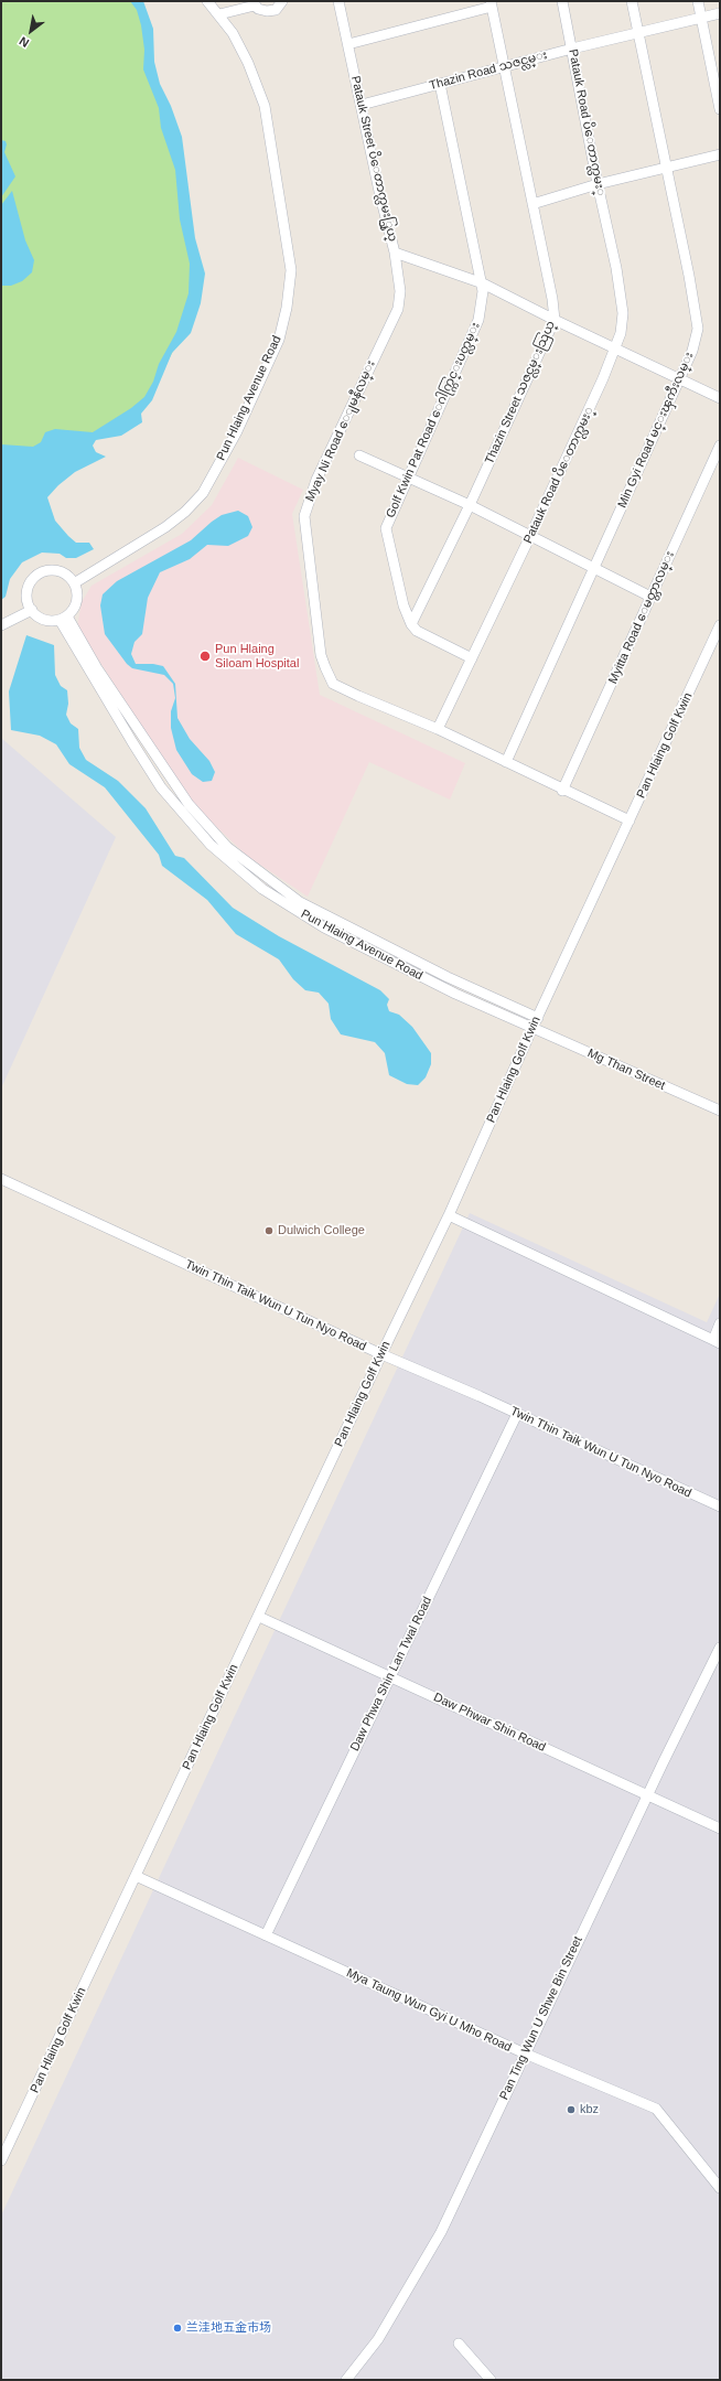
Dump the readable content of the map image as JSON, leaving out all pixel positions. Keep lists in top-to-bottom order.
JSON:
{
  "streets": {
    "street": [
      "Thazin Road သဇင္လမ္း",
      "Patauk Road ပိေတာက္လမး္",
      "Patauk Street ပိေတာက္လမး္သြယ္",
      "Thazin Street သဇင္လမ္းသြယ္",
      "Pun Hlaing Avenue Road",
      "Golf Kwin Pat Road ေဂါက္ကြင္းပတ္လမ္း",
      "Min Gyi Road မင္းၾကီးလမ္း",
      "Myay Ni Road ေျမနီလမ္း",
      "Myitta Road ေမတ္တာလမ္း",
      "Pan Hlaing Golf Kwin",
      "Mg Than Street",
      "Twin Thin Taik Wun U Tun Nyo Road",
      "Daw Phwa Shin Lan Twal Road",
      "Daw Phwar Shin Road",
      "Mya Taung Wun Gyi U Mho Road",
      "Pan Ting Wun U Shwe Bin Street"
    ]
  },
  "crossings": [
    ["Thazin Road သဇင္လမ္း", "Patauk Road ပိေတာက္လမး္"],
    ["Thazin Road သဇင္လမ္း", "Patauk Street ပိေတာက္လမး္သြယ္"],
    ["Thazin Road သဇင္လမ္း", "Thazin Street သဇင္လမ္းသြယ္"],
    ["Thazin Road သဇင္လမ္း", "Golf Kwin Pat Road ေဂါက္ကြင္းပတ္လမ္း"],
    ["Thazin Road သဇင္လမ္း", "Min Gyi Road မင္းၾကီးလမ္း"],
    ["Patauk Road ပိေတာက္လမး္", "Patauk Street ပိေတာက္လမး္သြယ္"],
    ["Patauk Road ပိေတာက္လမး္", "Myay Ni Road ေျမနီလမ္း"],
    ["Patauk Street ပိေတာက္လမး္သြယ္", "Thazin Street သဇင္လမ္းသြယ္"],
    ["Patauk Street ပိေတာက္လမး္သြယ္", "Golf Kwin Pat Road ေဂါက္ကြင္းပတ္လမ္း"],
    ["Patauk Street ပိေတာက္လမး္သြယ္", "Min Gyi Road မင္းၾကီးလမ္း"],
    ["Patauk Street ပိေတာက္လမး္သြယ္", "Myay Ni Road ေျမနီလမ္း"],
    ["Thazin Street သဇင္လမ္းသြယ္", "Golf Kwin Pat Road ေဂါက္ကြင္းပတ္လမ္း"],
    ["Pun Hlaing Avenue Road", "Pan Hlaing Golf Kwin"],
    ["Pun Hlaing Avenue Road", "Mg Than Street"],
    ["Pan Hlaing Golf Kwin", "Mg Than Street"],
    ["Pan Hlaing Golf Kwin", "Twin Thin Taik Wun U Tun Nyo Road"],
    ["Pan Hlaing Golf Kwin", "Daw Phwar Shin Road"],
    ["Pan Hlaing Golf Kwin", "Mya Taung Wun Gyi U Mho Road"],
    ["Twin Thin Taik Wun U Tun Nyo Road", "Daw Phwa Shin Lan Twal Road"],
    ["Daw Phwa Shin Lan Twal Road", "Daw Phwar Shin Road"],
    ["Daw Phwa Shin Lan Twal Road", "Mya Taung Wun Gyi U Mho Road"],
    ["Daw Phwar Shin Road", "Pan Ting Wun U Shwe Bin Street"],
    ["Mya Taung Wun Gyi U Mho Road", "Pan Ting Wun U Shwe Bin Street"]
  ],
  "places": [
    "Pun Hlaing Siloam Hospital",
    "Dulwich College",
    "kbz",
    "兰洼地五金市场"
  ],
  "north": "bottom left"
}
